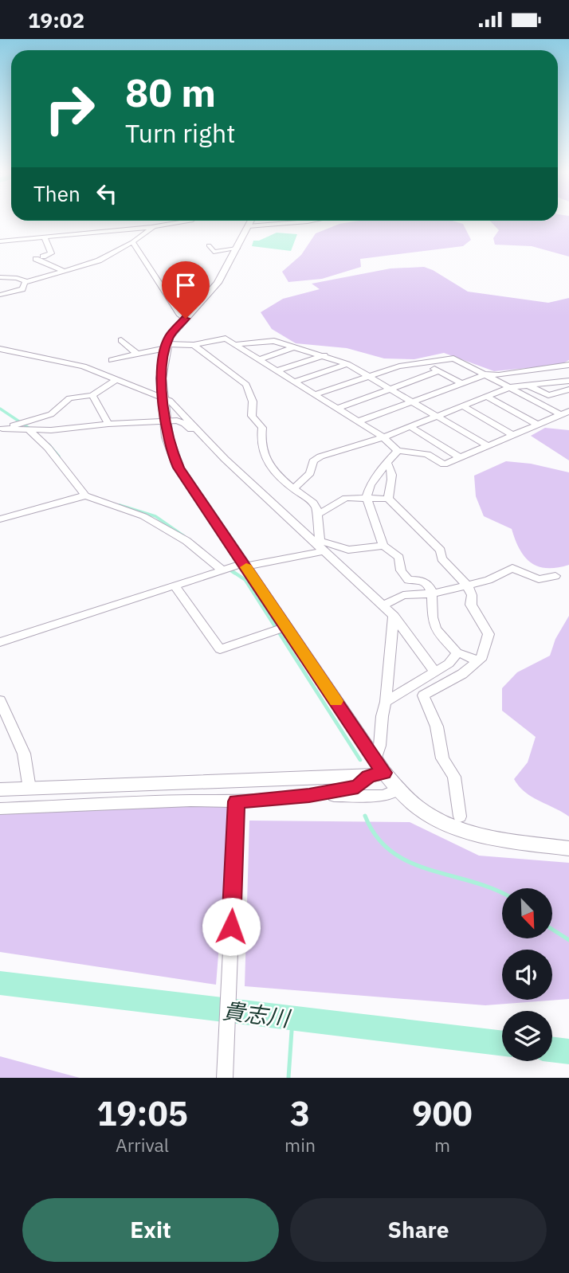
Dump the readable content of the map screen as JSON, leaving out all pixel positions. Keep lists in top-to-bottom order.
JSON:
{
  "water": ["貴志川"],
  "north": "bottom right",
  "page": {
    "status": "19:02",
    "turn": ["80 m", "Turn right"],
    "then": "Then",
    "eta": [
      "19:05",
      "Arrival",
      "3",
      "min",
      "900",
      "m"
    ],
    "buttons": ["Exit", "Share"]
  }
}
